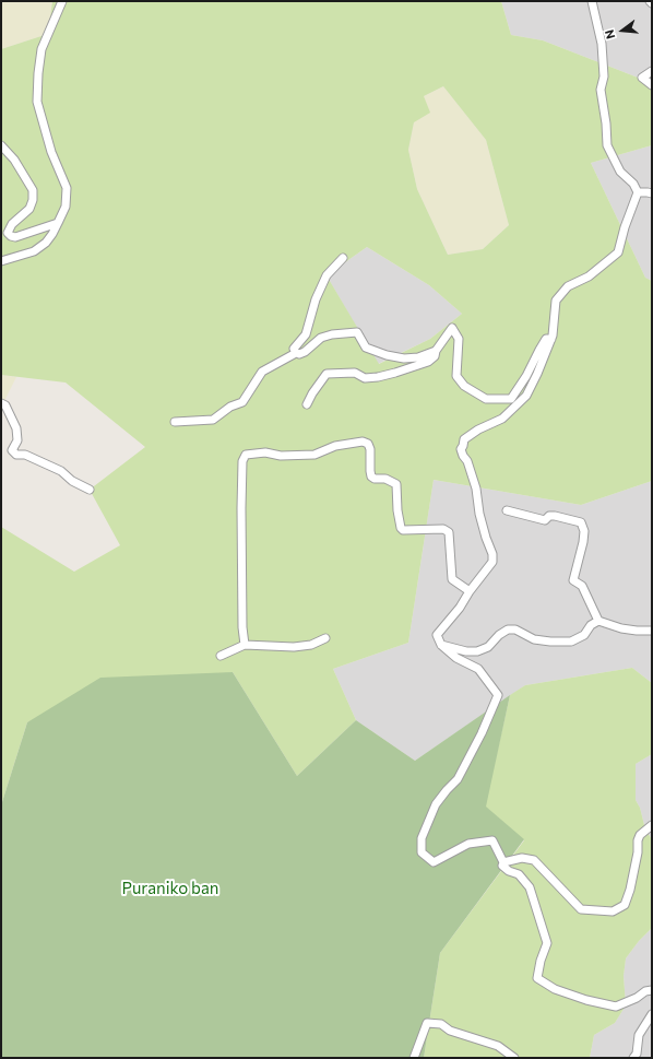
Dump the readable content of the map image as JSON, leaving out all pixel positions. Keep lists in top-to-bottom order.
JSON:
{
  "parks": ["Puraniko ban"],
  "north": "left"
}
